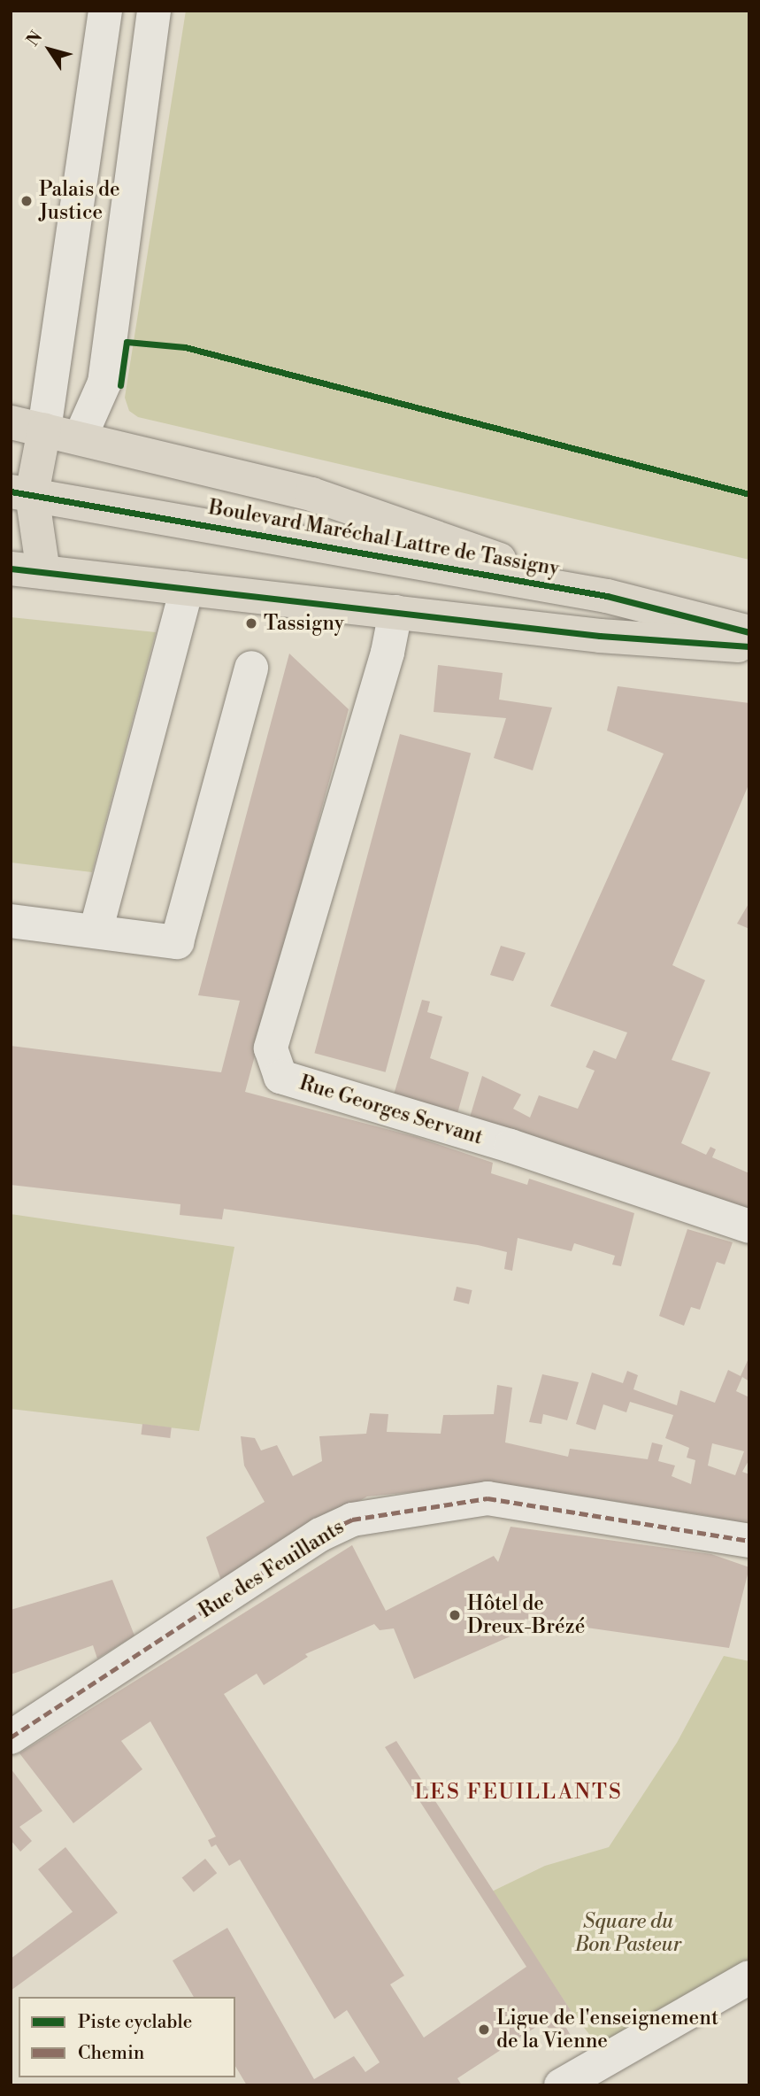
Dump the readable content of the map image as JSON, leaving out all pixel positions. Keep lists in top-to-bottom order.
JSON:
{
  "streets": {
    "main road": ["Boulevard Maréchal Lattre de Tassigny"],
    "street": ["Rue Georges Servant", "Rue des Feuillants"]
  },
  "districts": ["LES FEUILLANTS"],
  "parks": ["Square du Bon Pasteur"],
  "places": [
    "Palais de Justice",
    "Tassigny",
    "Hôtel de Dreux-Brézé",
    "Ligue de l'enseignement de la Vienne"
  ],
  "legend": ["Piste cyclable", "Chemin"],
  "north": "top left"
}
